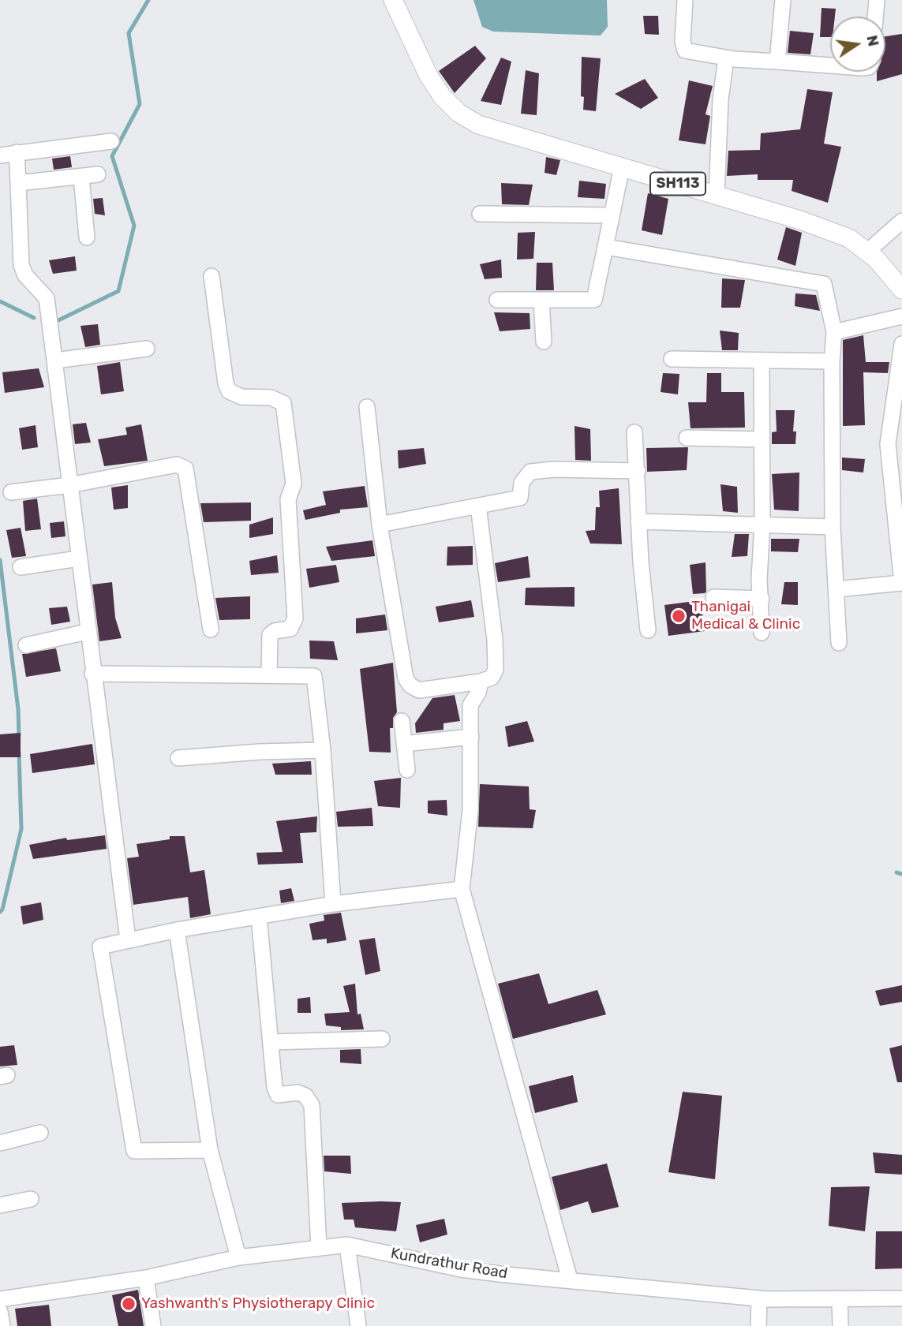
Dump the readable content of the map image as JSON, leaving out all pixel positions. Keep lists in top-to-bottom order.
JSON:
{
  "streets": {
    "main road": ["SH113"],
    "street": ["Kundrathur Road"]
  },
  "places": ["Thanigai Medical & Clinic", "Yashwanth's Physiotherapy Clinic"],
  "north": "right"
}
